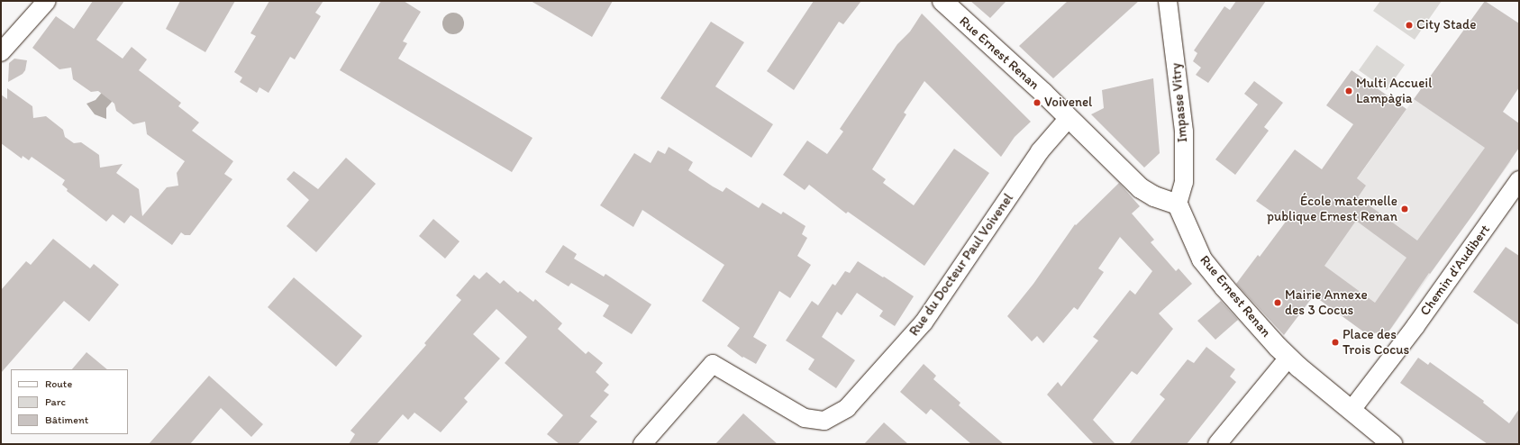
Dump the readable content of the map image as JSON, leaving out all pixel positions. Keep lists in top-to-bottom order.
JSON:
{
  "streets": {
    "street": [
      "Rue Ernest Renan",
      "Impasse Vitry",
      "Rue du Docteur Paul Voivenel",
      "Chemin d'Audibert"
    ]
  },
  "crossings": [
    ["Rue Ernest Renan", "Impasse Vitry"],
    ["Rue Ernest Renan", "Rue du Docteur Paul Voivenel"],
    ["Rue Ernest Renan", "Chemin d'Audibert"]
  ],
  "places": [
    "City Stade",
    "Multi Accueil Lampàgia",
    "Voivenel",
    "École maternelle publique Ernest Renan",
    "Mairie Annexe des 3 Cocus",
    "Place des Trois Cocus"
  ],
  "legend": ["Route", "Parc", "Bâtiment"]
}
